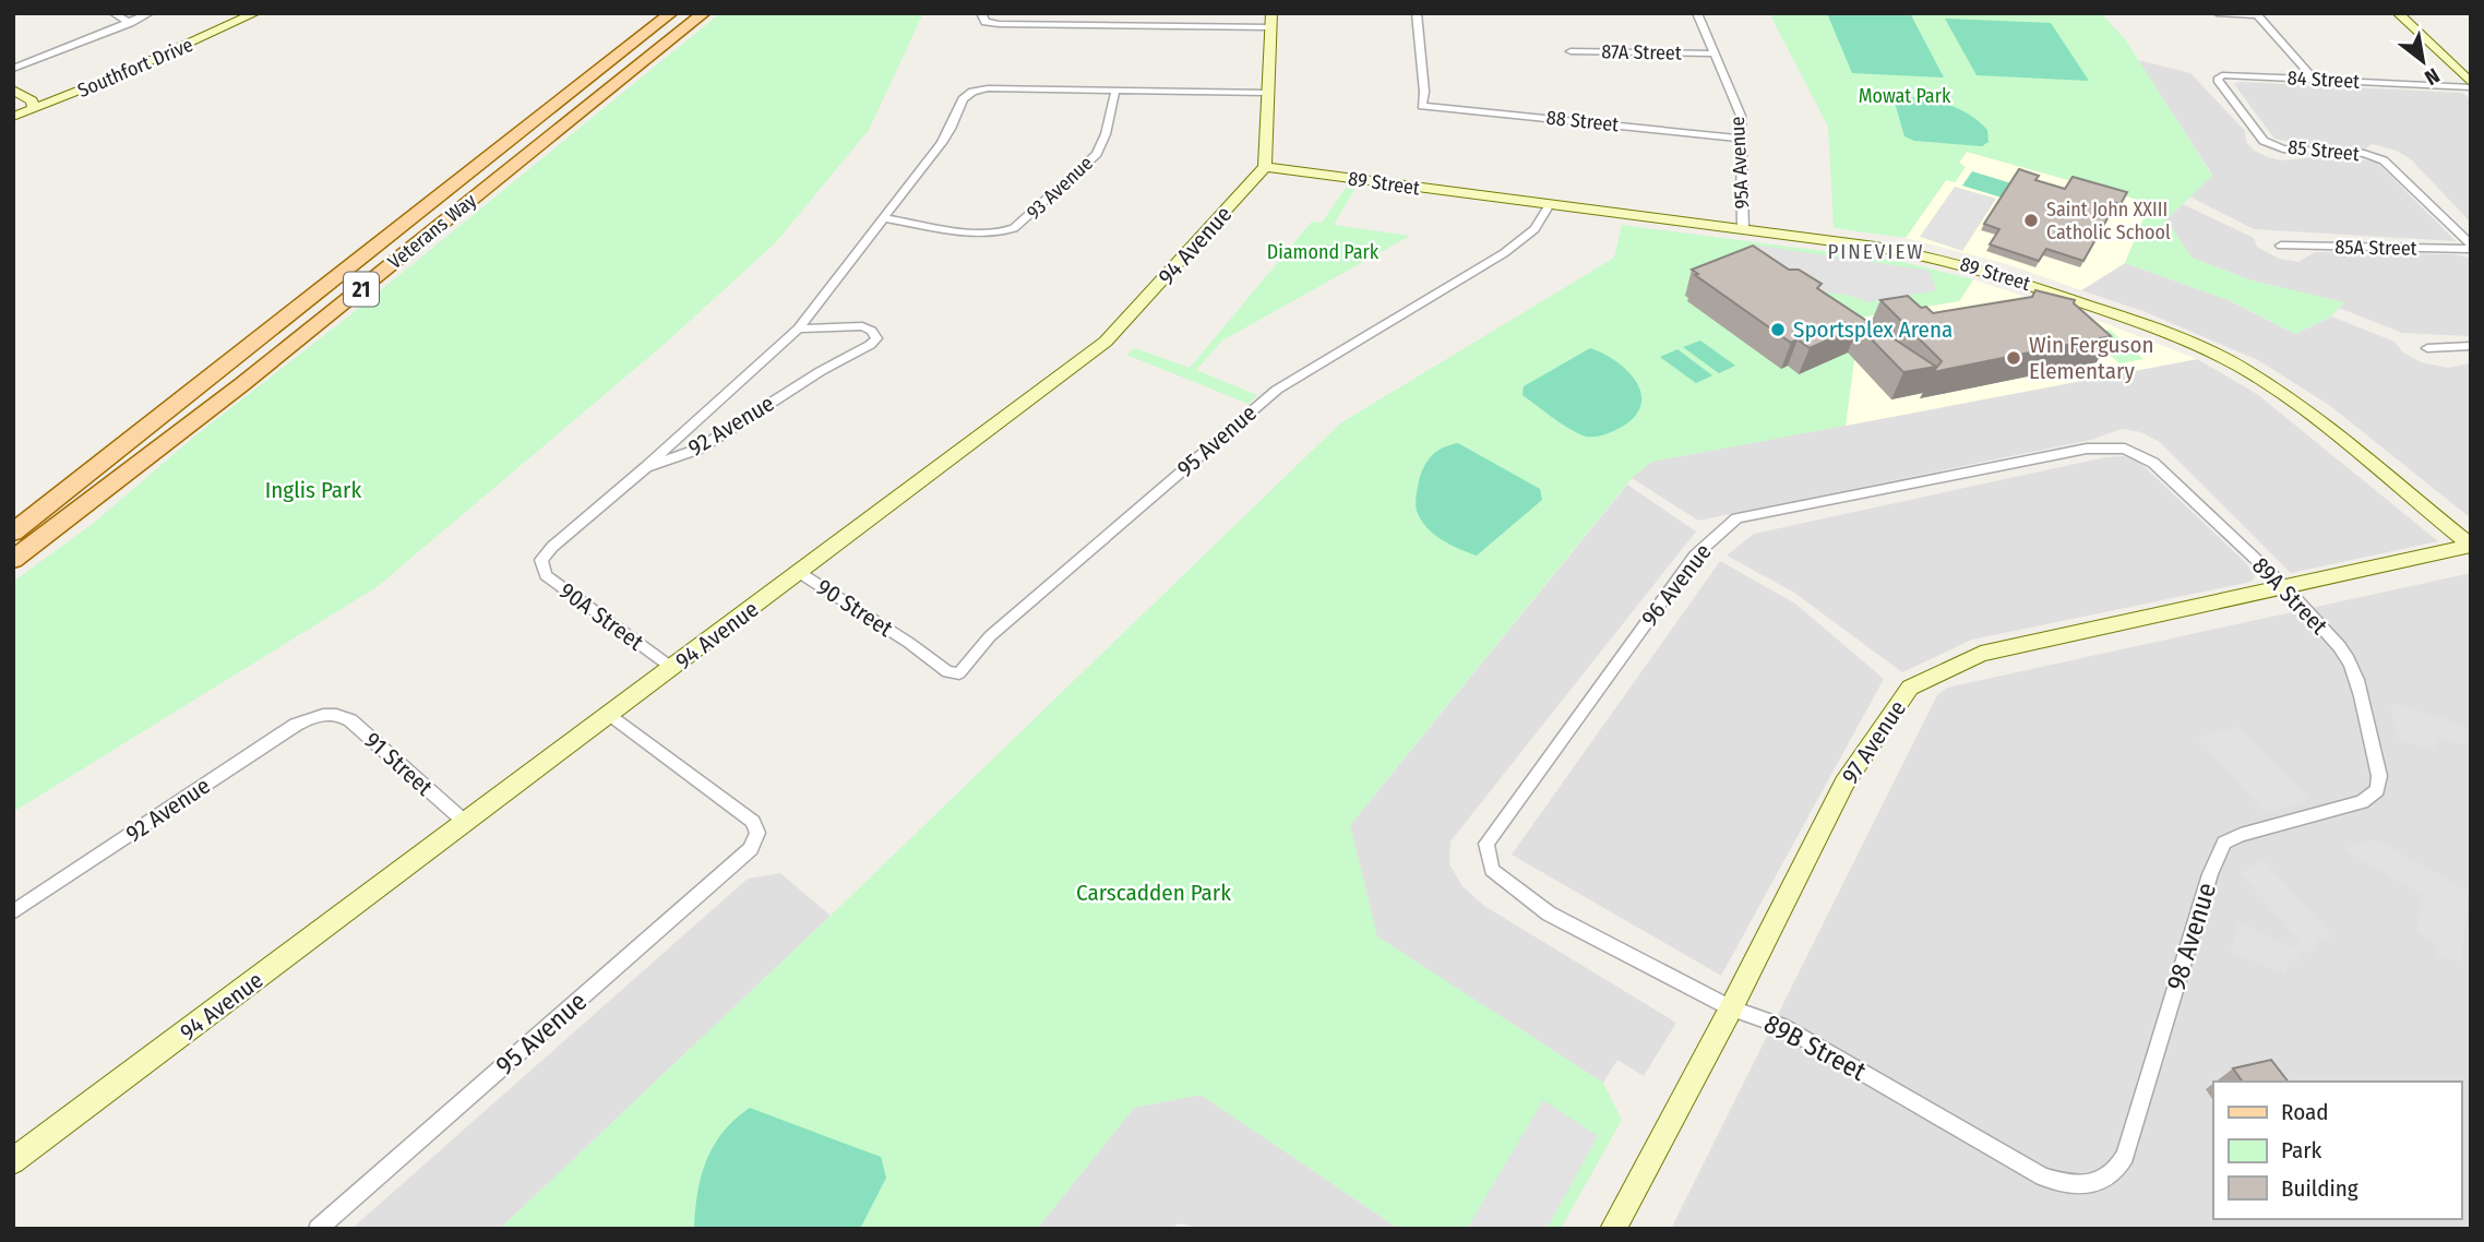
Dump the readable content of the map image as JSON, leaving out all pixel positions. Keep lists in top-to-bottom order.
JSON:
{
  "streets": {
    "main road": ["Veterans Way", "21"],
    "street": [
      "87A Street",
      "Southfort Drive",
      "84 Street",
      "88 Street",
      "85 Street",
      "95A Avenue",
      "89 Street",
      "93 Avenue",
      "94 Avenue",
      "85A Street",
      "92 Avenue",
      "95 Avenue",
      "96 Avenue",
      "89A Street",
      "90 Street",
      "90A Street",
      "97 Avenue",
      "91 Street",
      "98 Avenue",
      "89B Street"
    ]
  },
  "crossings": [
    ["87A Street", "95A Avenue"],
    ["84 Street", "85 Street"],
    ["88 Street", "95A Avenue"],
    ["95A Avenue", "89 Street"],
    ["89 Street", "94 Avenue"],
    ["89 Street", "95 Avenue"],
    ["89 Street", "97 Avenue"],
    ["93 Avenue", "92 Avenue"],
    ["94 Avenue", "95 Avenue"],
    ["94 Avenue", "90 Street"],
    ["94 Avenue", "90A Street"],
    ["94 Avenue", "91 Street"],
    ["92 Avenue", "90A Street"],
    ["92 Avenue", "91 Street"],
    ["95 Avenue", "90 Street"],
    ["96 Avenue", "89A Street"],
    ["96 Avenue", "89B Street"],
    ["89A Street", "97 Avenue"],
    ["89A Street", "98 Avenue"],
    ["97 Avenue", "89B Street"],
    ["98 Avenue", "89B Street"]
  ],
  "districts": ["PINEVIEW"],
  "parks": [
    "Mowat Park",
    "Diamond Park",
    "Inglis Park",
    "Carscadden Park"
  ],
  "places": ["Saint John XXIII Catholic School", "Sportsplex Arena", "Win Ferguson Elementary"],
  "legend": ["Road", "Park", "Building"],
  "north": "bottom right"
}
